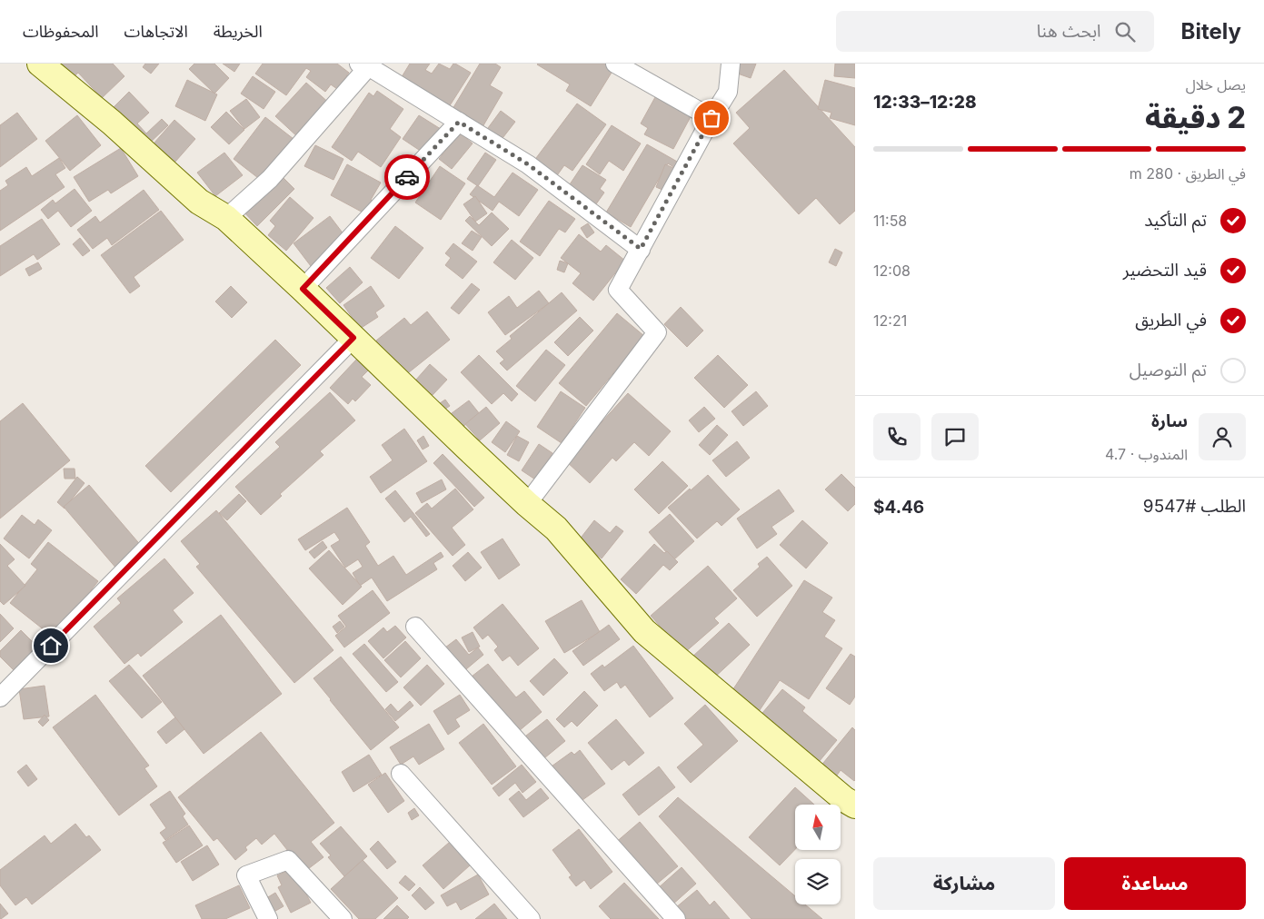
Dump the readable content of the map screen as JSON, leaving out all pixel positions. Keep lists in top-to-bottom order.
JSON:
{
  "north": "top",
  "page": {
    "header": "Bitely",
    "search": "ابحث هنا",
    "nav": ["الخريطة", "الاتجاهات", "المحفوظات"],
    "heading": ["2 دقيقة", "يصل خلال", "12:28–12:33"],
    "panel": [
      "سارة",
      "المندوب · 4.7",
      "الطلب #9547",
      "$4.46"
    ],
    "bar": "في الطريق · 280 m",
    "list": [
      ["تم التأكيد", "11:58"],
      ["قيد التحضير", "12:08"],
      ["في الطريق", "12:21"],
      "تم التوصيل"
    ],
    "buttons": ["مساعدة", "مشاركة"]
  }
}
